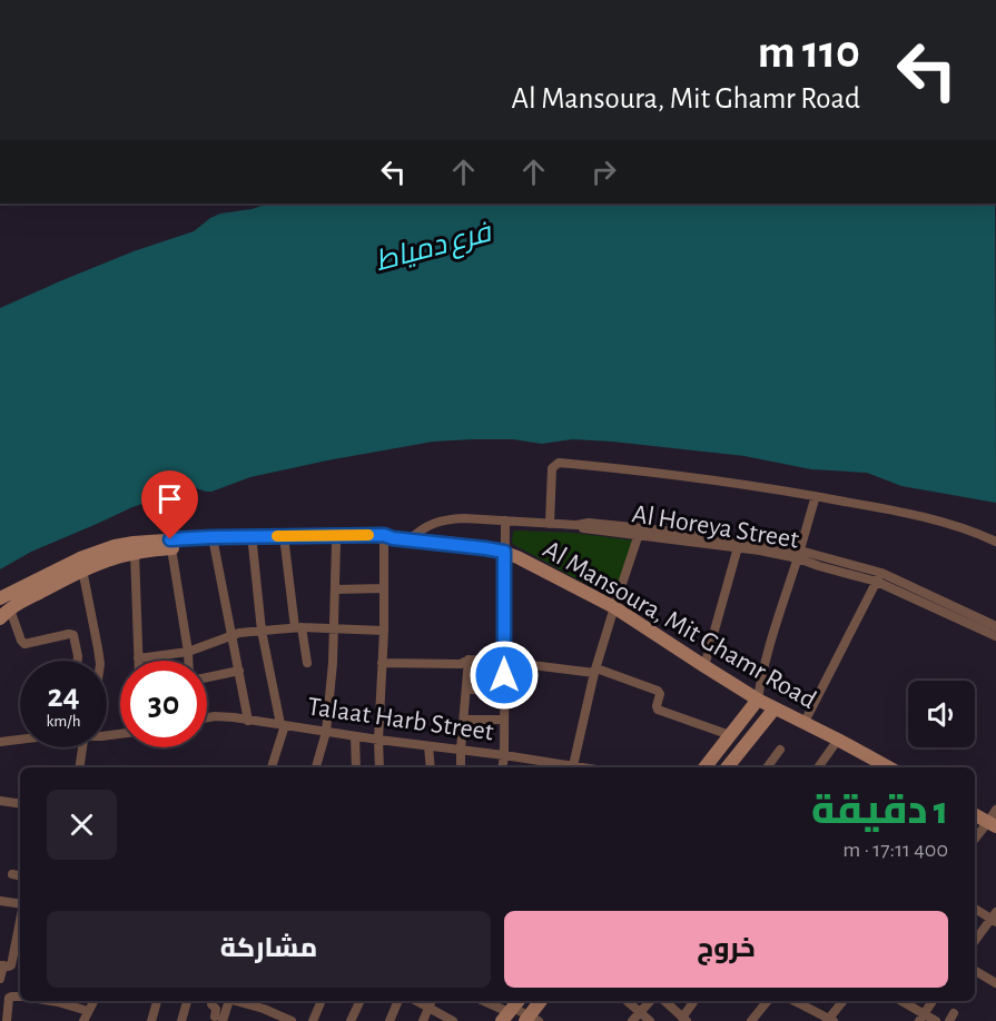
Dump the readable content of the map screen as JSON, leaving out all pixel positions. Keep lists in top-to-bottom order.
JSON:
{
  "streets": {
    "main road": ["Al Mansoura, Mit Ghamr Road"],
    "street": ["Al Horeya Street", "Talaat Harb Street"]
  },
  "crossings": [
    ["Al Horeya Street", "Al Mansoura, Mit Ghamr Road"]
  ],
  "water": ["فرع دمياط"],
  "page": {
    "turn": ["110 m", "Al Mansoura, Mit Ghamr Road"],
    "speed": "24 km/h",
    "limit": "30",
    "heading": ["1 دقيقة", "400 m · 17:11"],
    "buttons": ["خروج", "مشاركة"]
  }
}
